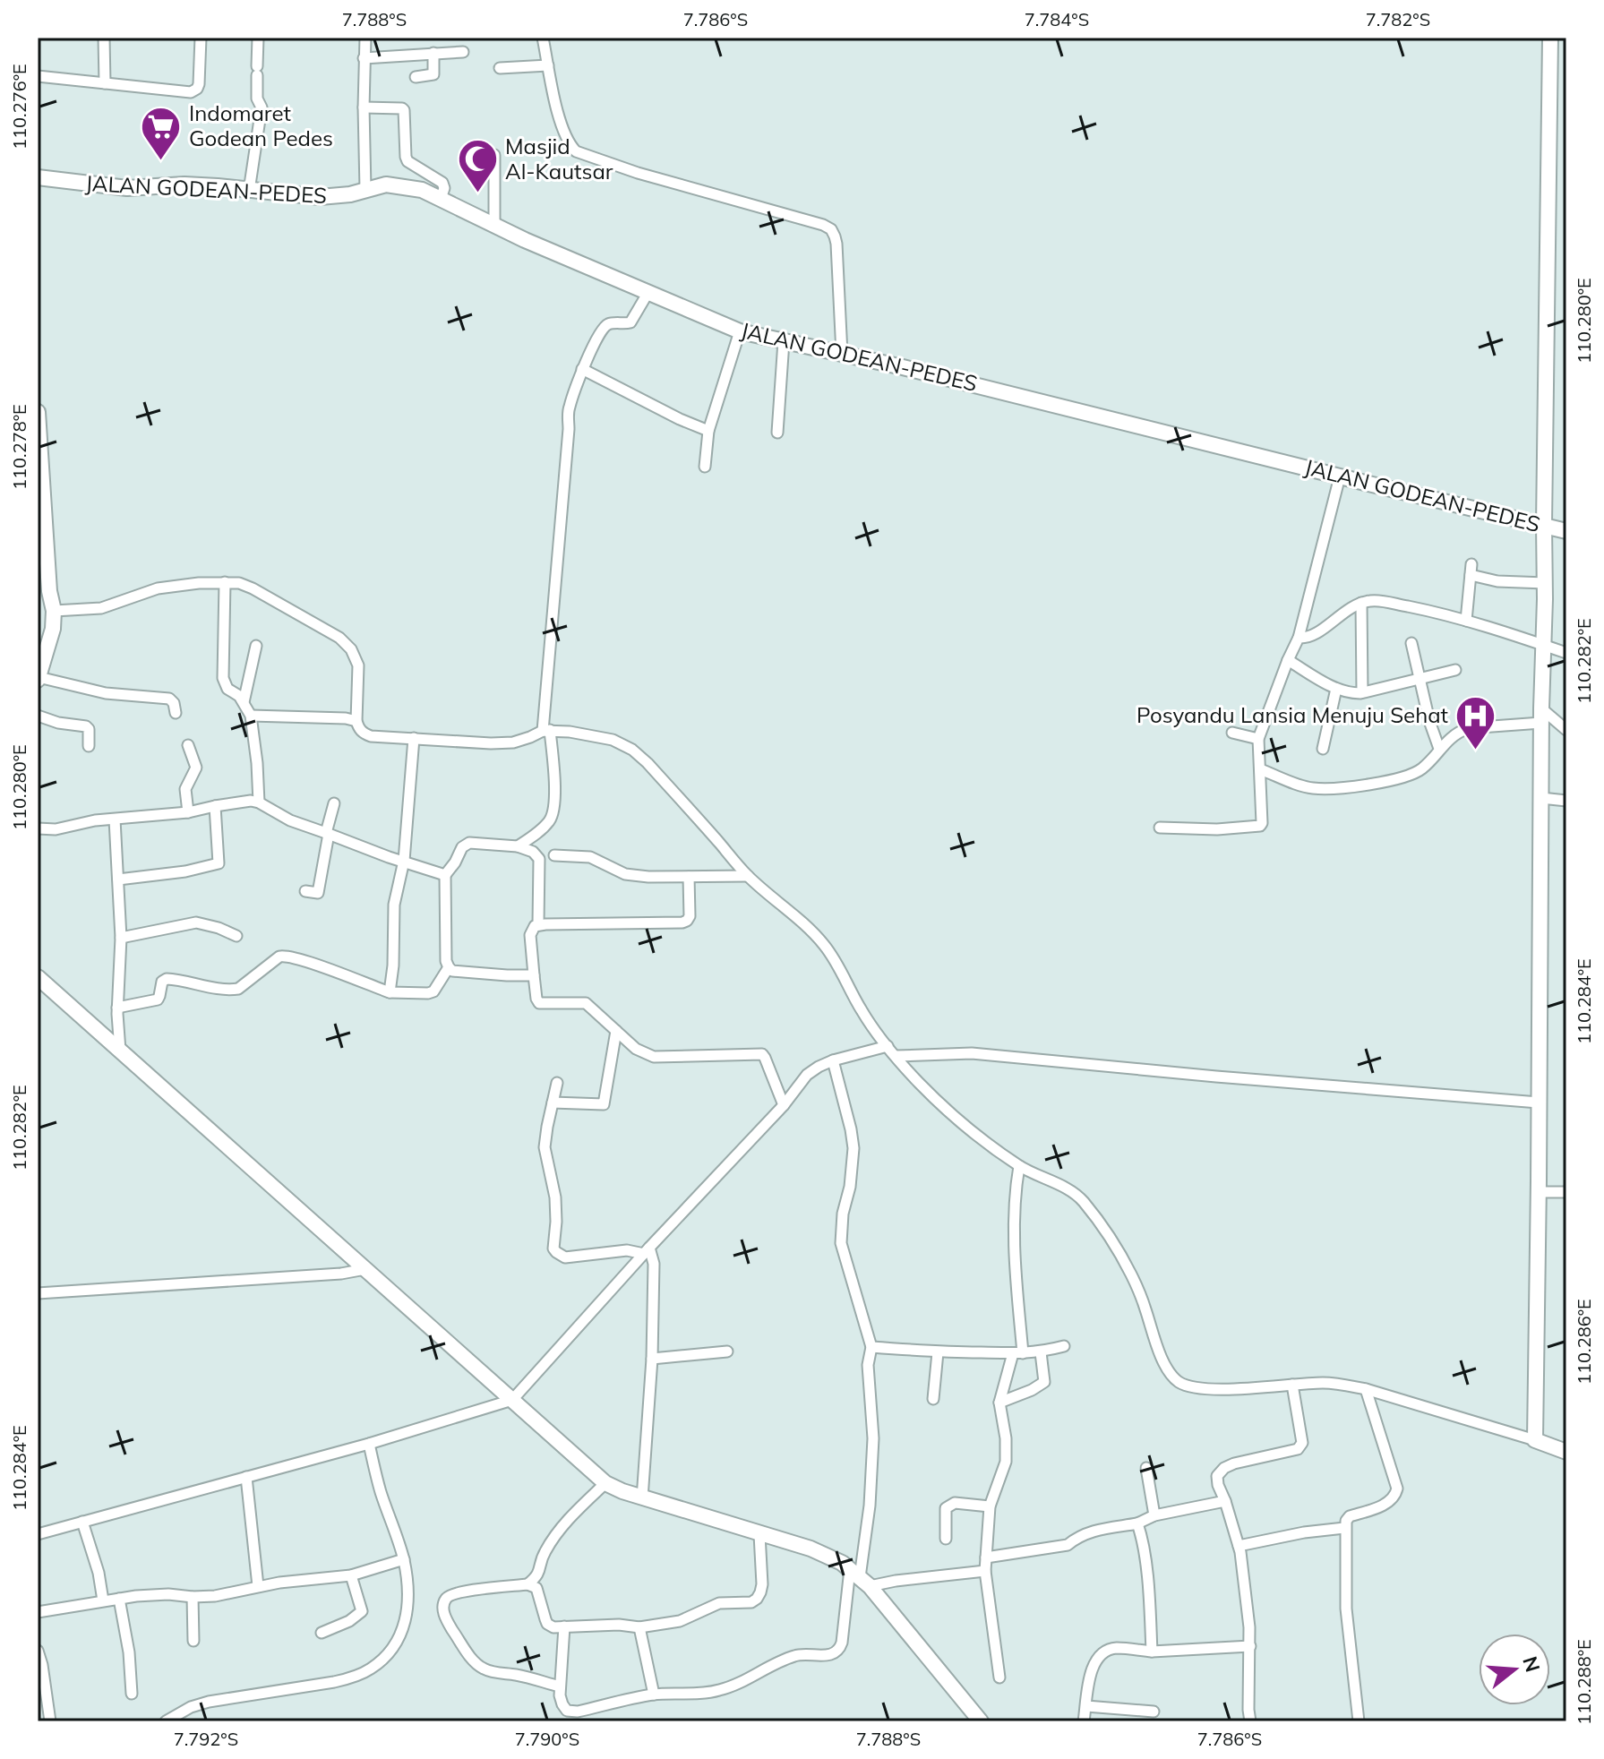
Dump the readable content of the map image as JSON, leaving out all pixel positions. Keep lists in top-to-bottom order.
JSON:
{
  "streets": {
    "street": ["JALAN GODEAN-PEDES"]
  },
  "places": {
    "supermarket": ["Indomaret Godean Pedes"],
    "mosque": ["Masjid Al-Kautsar"],
    "hospital": ["Posyandu Lansia Menuju Sehat"]
  },
  "north": "right",
  "coordinates": [
    "7.788°S",
    "7.786°S",
    "7.784°S",
    "7.782°S",
    "110.276°E",
    "110.280°E",
    "110.278°E",
    "110.282°E",
    "110.284°E",
    "110.286°E",
    "110.288°E",
    "7.792°S",
    "7.790°S"
  ]
}
